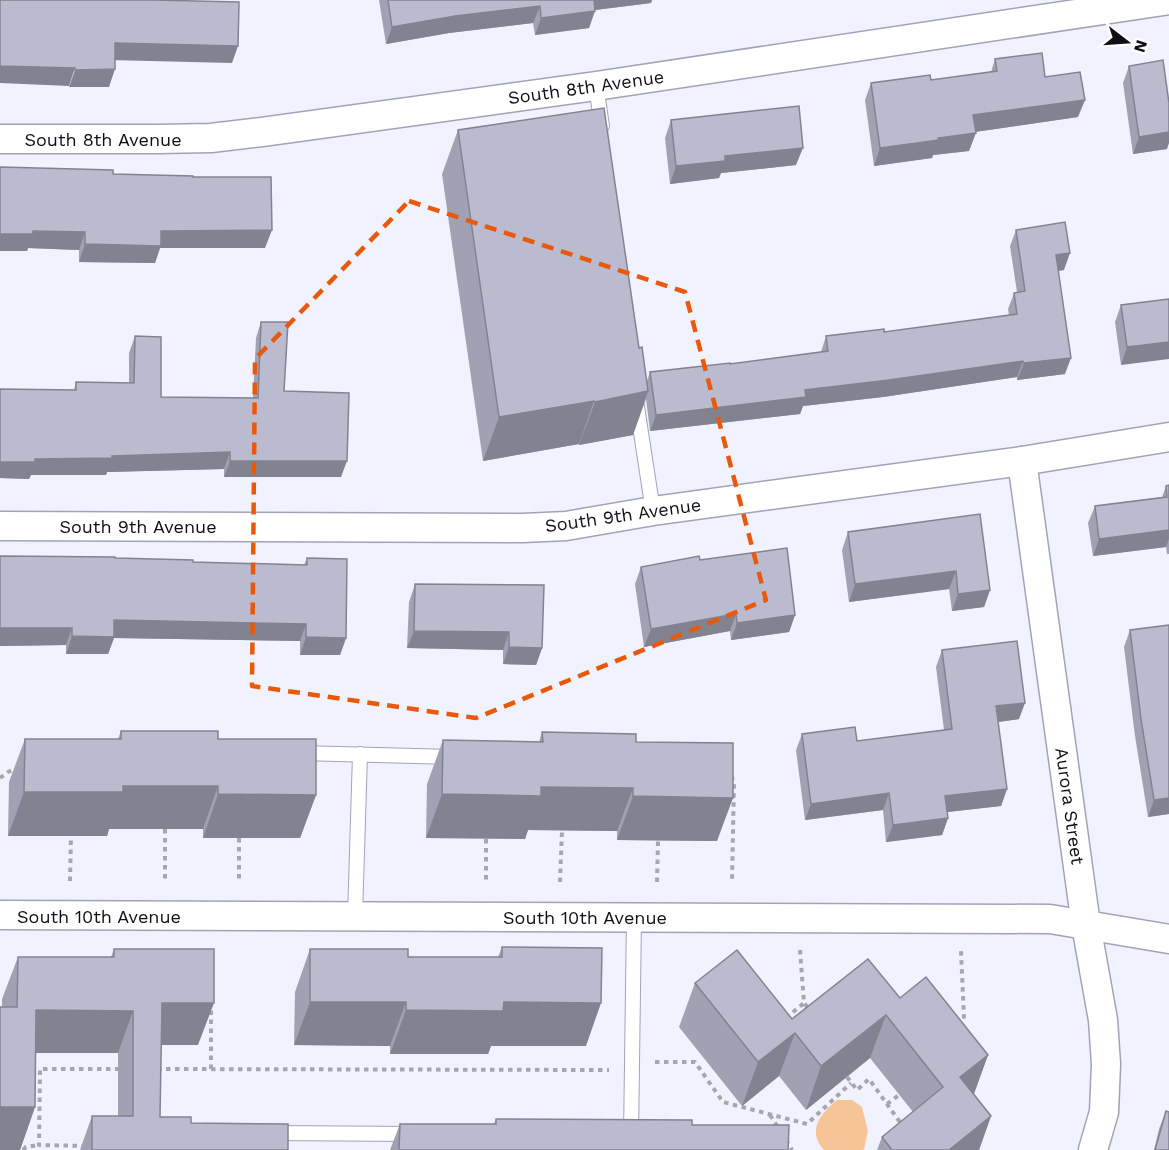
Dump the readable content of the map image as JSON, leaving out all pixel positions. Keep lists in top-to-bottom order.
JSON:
{
  "streets": {
    "street": [
      "South 8th Avenue",
      "South 9th Avenue",
      "Aurora Street",
      "South 10th Avenue"
    ]
  },
  "crossings": [
    ["South 9th Avenue", "Aurora Street"],
    ["Aurora Street", "South 10th Avenue"]
  ],
  "north": "right"
}
